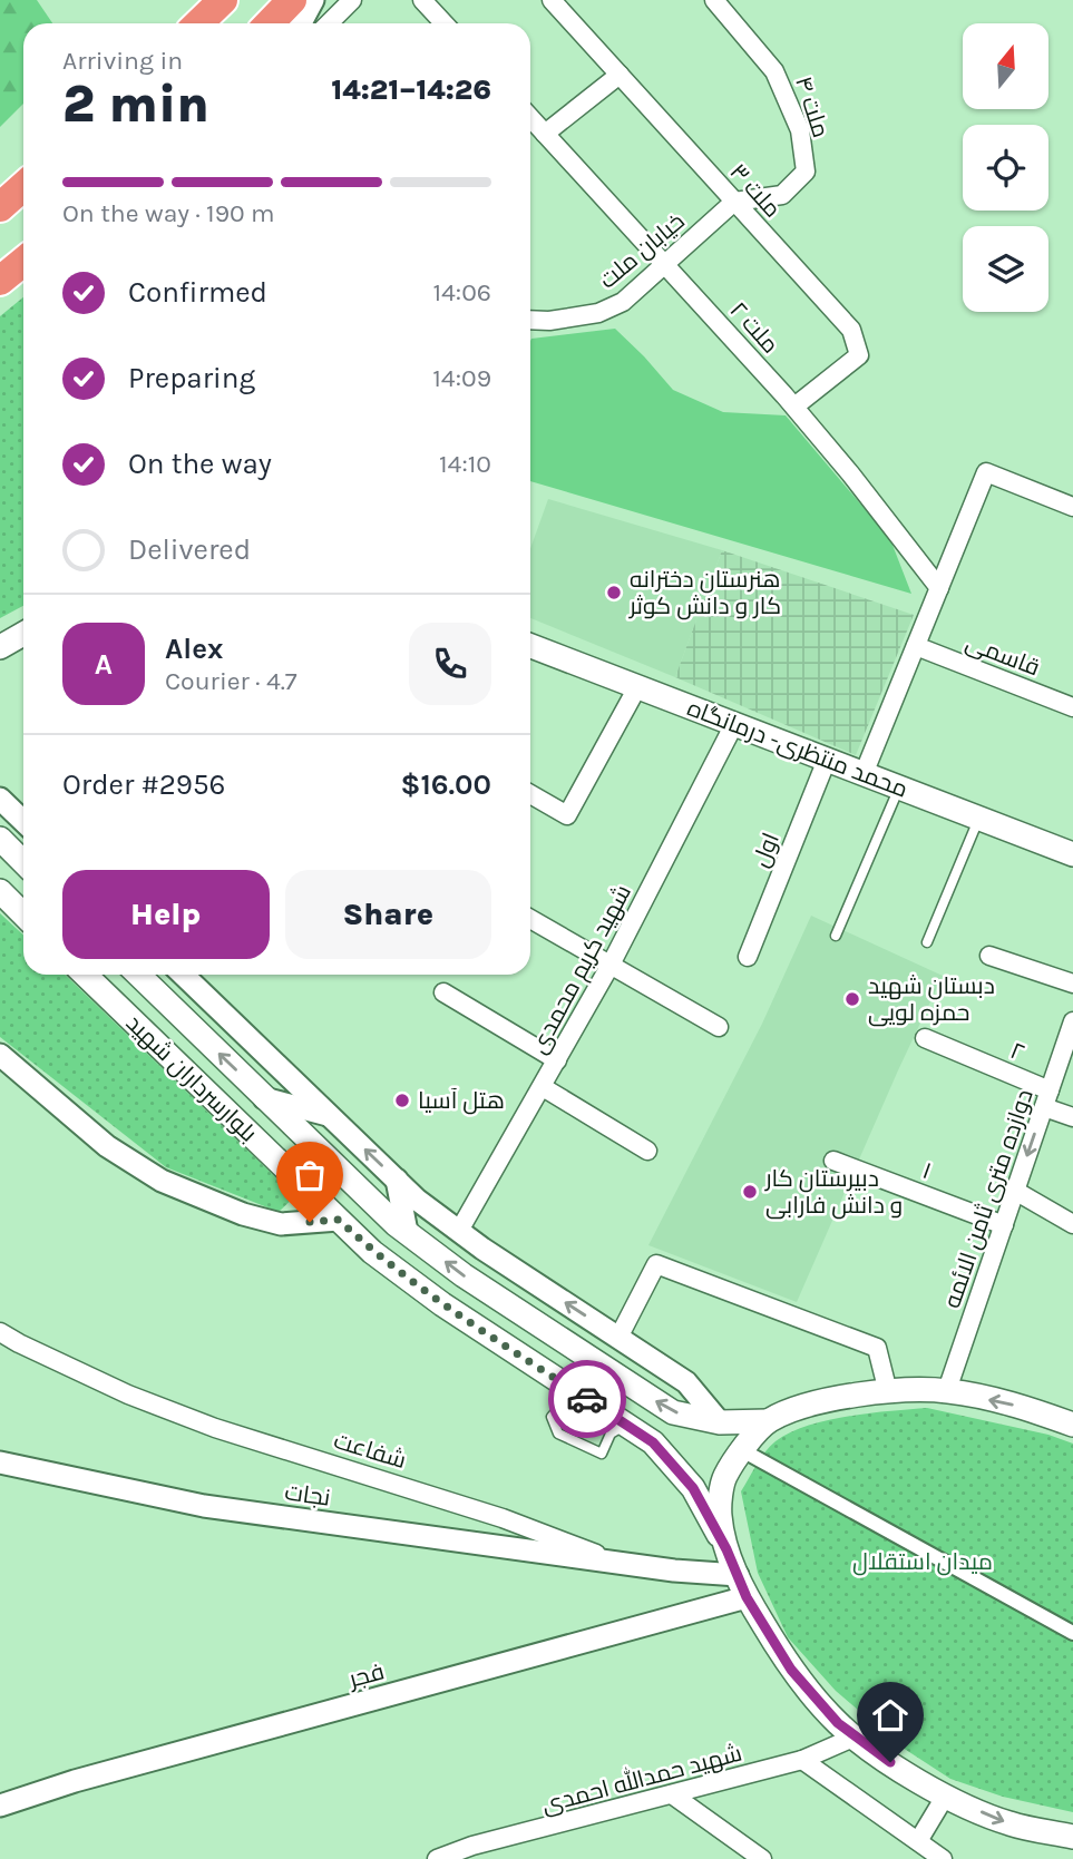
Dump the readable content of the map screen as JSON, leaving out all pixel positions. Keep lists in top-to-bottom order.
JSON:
{
  "streets": {
    "main road": ["محمد منتظری- درمانگاه", "بلوارسرداران شهید"],
    "street": [
      "ملت ۴",
      "ملت ۳",
      "خیابان ملت",
      "ملت ۲",
      "قاسمی",
      "اول",
      "شهید کریم محمدی",
      "۲",
      "۱",
      "دوازده متری ثامن الائمه",
      "شفاعت",
      "نجات",
      "فجر",
      "شهید حمدالله احمدی"
    ]
  },
  "crossings": [
    ["ملت ۴", "ملت ۳"],
    ["ملت ۴", "خیابان ملت"],
    ["ملت ۳", "خیابان ملت"],
    ["ملت ۳", "ملت ۲"],
    ["خیابان ملت", "ملت ۲"],
    ["محمد منتظری- درمانگاه", "اول"],
    ["محمد منتظری- درمانگاه", "شهید کریم محمدی"],
    ["۲", "دوازده متری ثامن الائمه"],
    ["۱", "دوازده متری ثامن الائمه"],
    ["شفاعت", "نجات"]
  ],
  "parks": ["میدان استقلال"],
  "places": [
    "هنرستان دخترانه کار و دانش کوثر",
    "دبستان شهید حمزه لویی",
    "هتل آسیا",
    "دبیرستان کار و دانش فارابی"
  ],
  "north": "top",
  "page": {
    "heading": ["2 min", "Arriving in", "14:21–14:26"],
    "panel": [
      "Alex",
      "Courier · 4.7",
      "Order #2956",
      "$16.00"
    ],
    "bar": "On the way · 190 m",
    "list": [
      ["Confirmed", "14:06"],
      ["Preparing", "14:09"],
      ["On the way", "14:10"],
      "Delivered"
    ],
    "round": "A",
    "buttons": ["Help", "Share"]
  }
}
